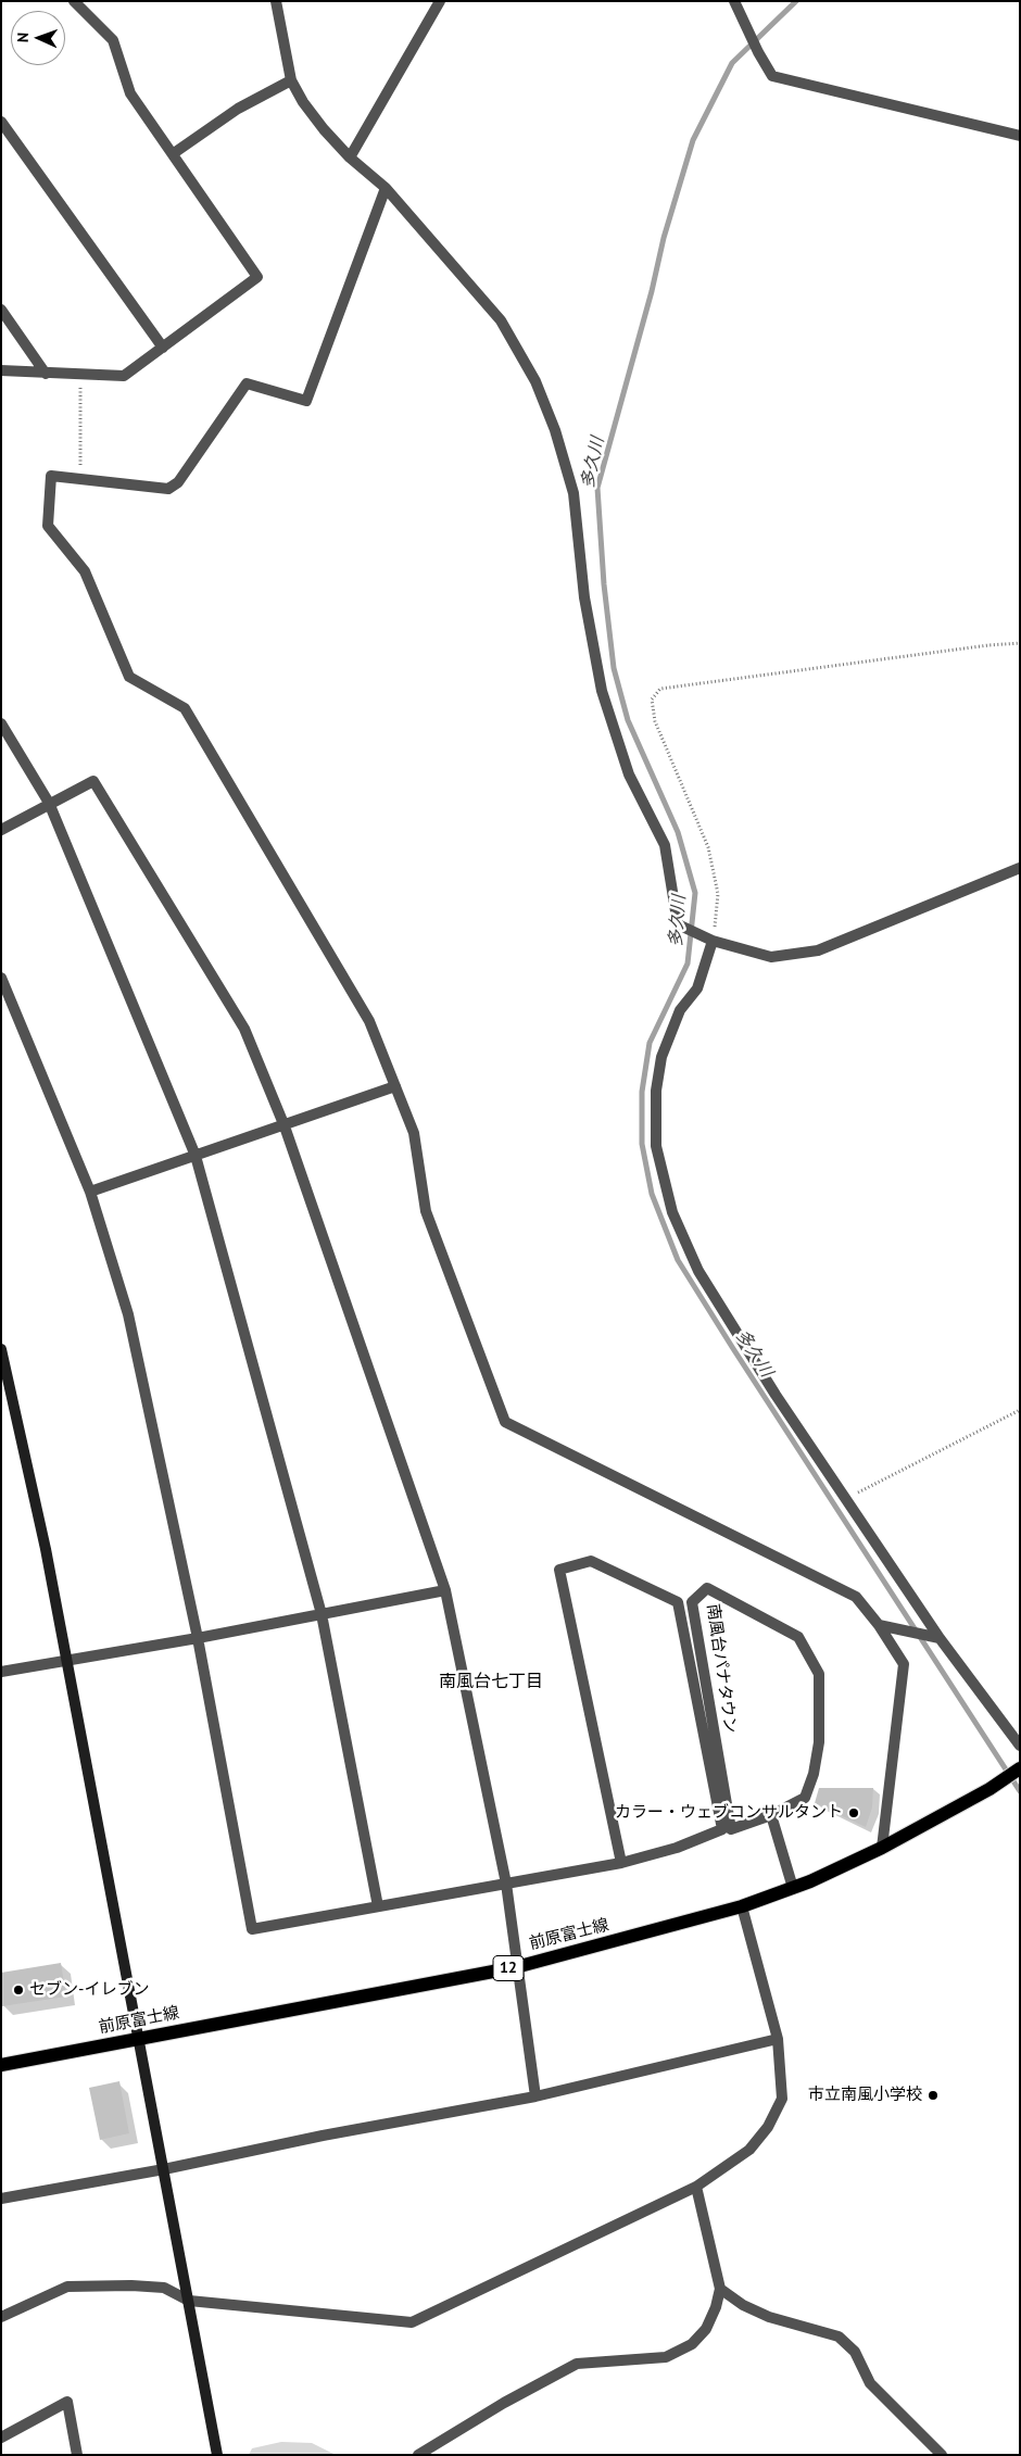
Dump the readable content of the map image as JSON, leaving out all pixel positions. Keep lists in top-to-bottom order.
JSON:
{
  "streets": {
    "main road": ["前原富士線", "12"],
    "street": ["南風台パナタウン"]
  },
  "districts": ["南風台七丁目"],
  "water": ["多久川"],
  "places": ["カラー・ウェブコンサルタント", "セブン-イレブン", "市立南風小学校"],
  "north": "left"
}
